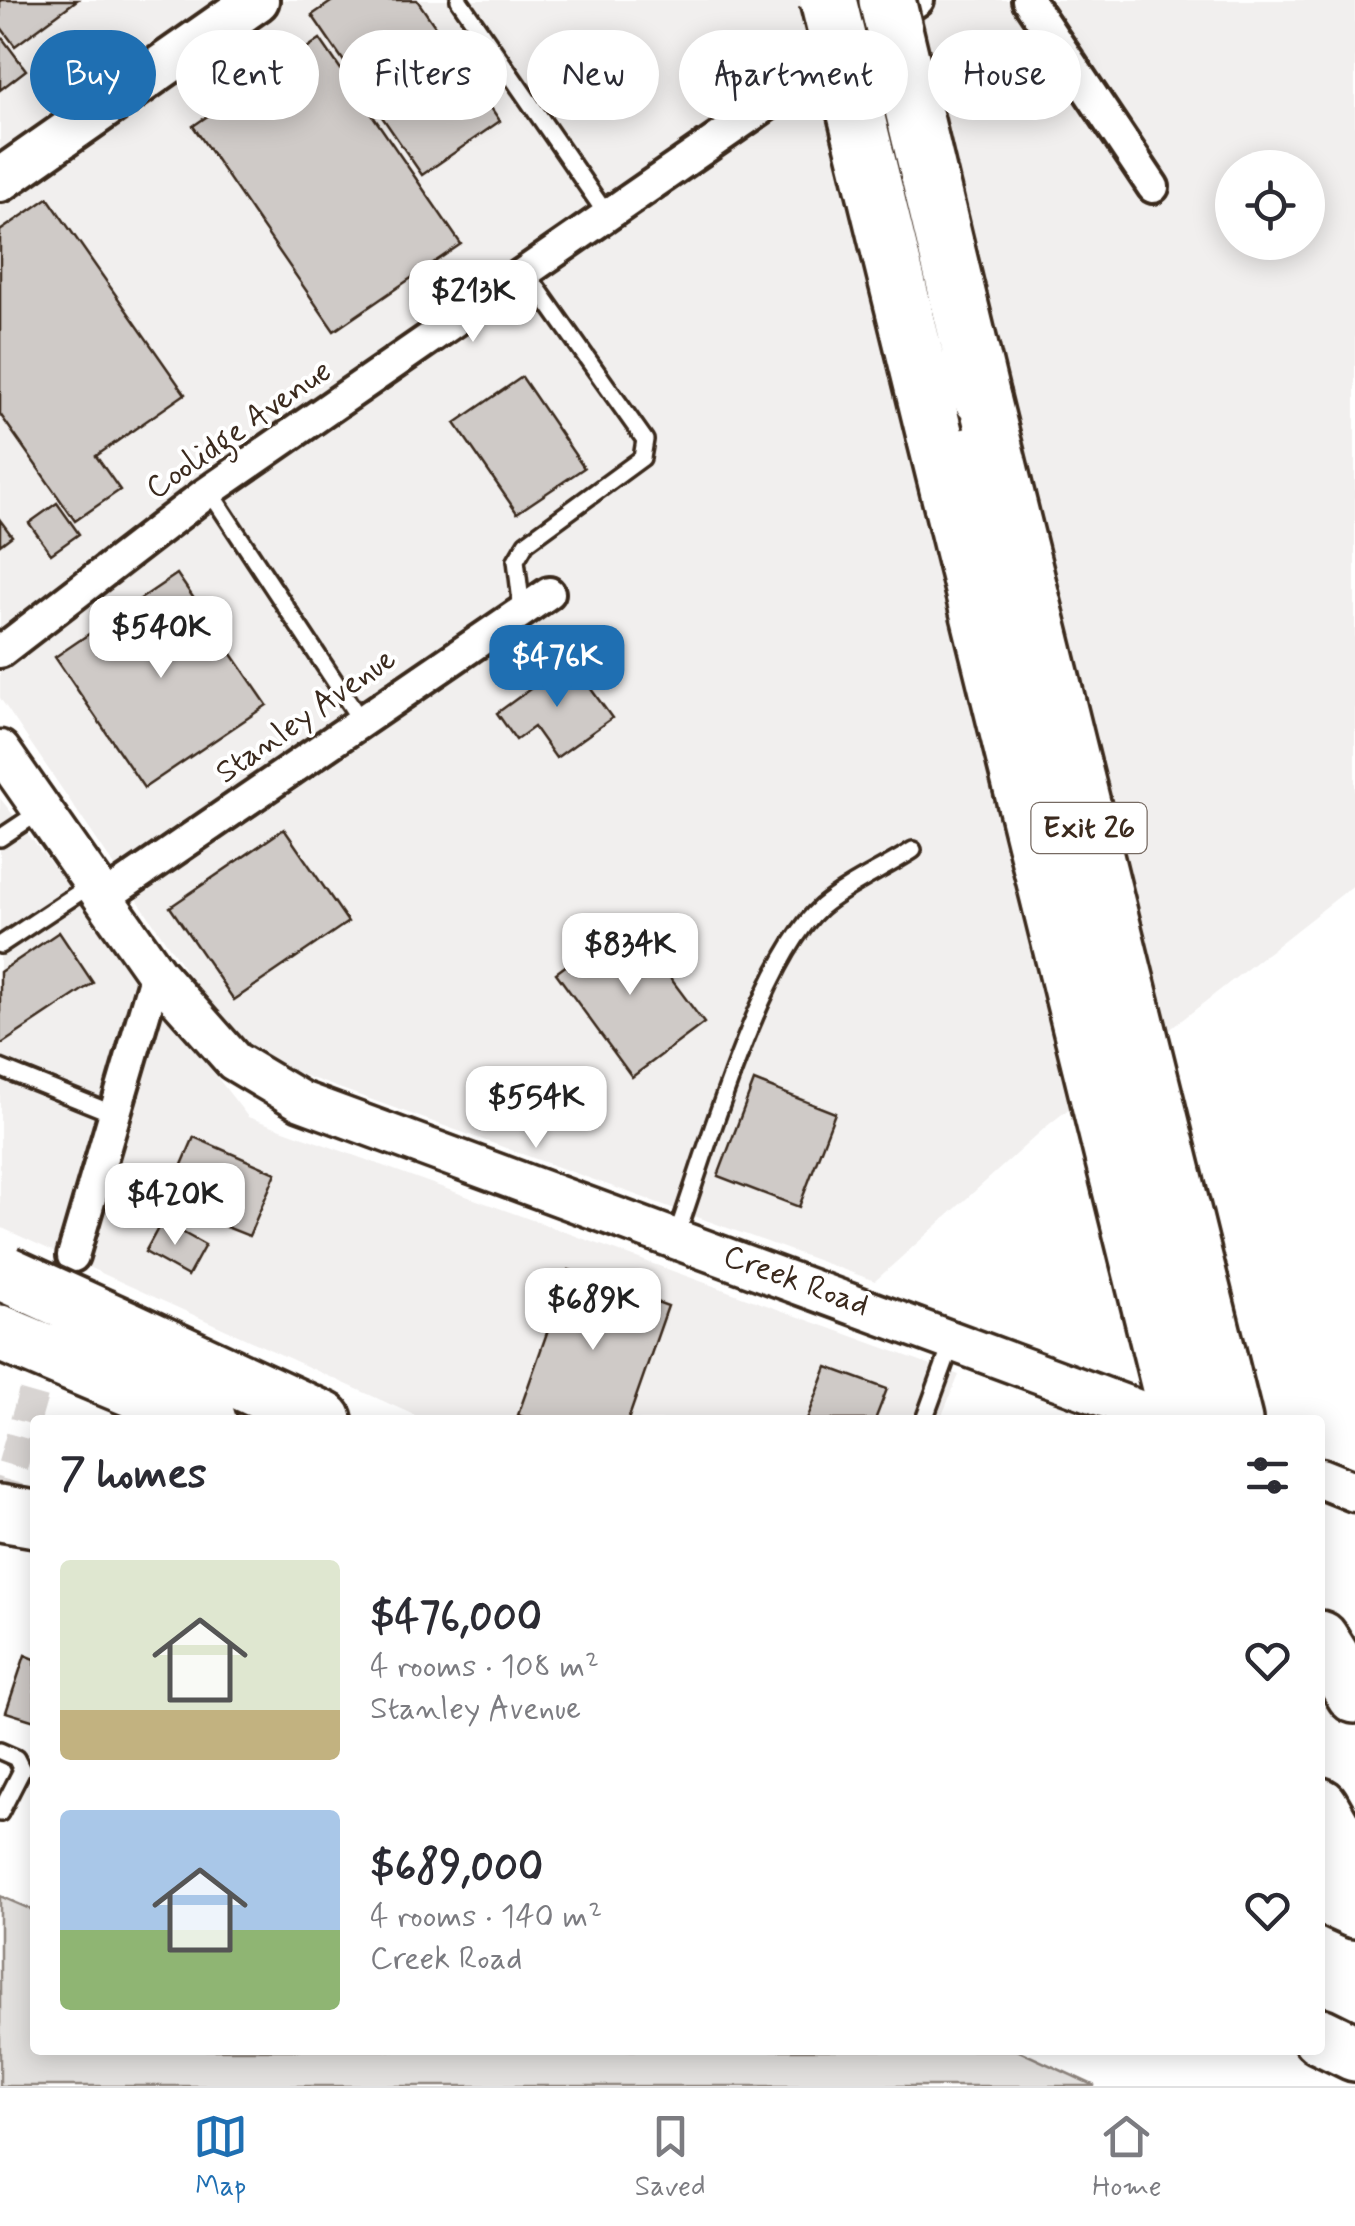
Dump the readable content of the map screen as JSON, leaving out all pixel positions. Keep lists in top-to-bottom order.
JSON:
{
  "streets": {
    "highway": ["Exit 26"],
    "street": ["Coolidge Avenue", "Stanley Avenue", "Creek Road"]
  },
  "crossings": [
    ["Stanley Avenue", "Creek Road"]
  ],
  "page": {
    "chip": [
      "Buy",
      "Rent",
      "Filters",
      "New",
      "Apartment",
      "House"
    ],
    "price": [
      "$213K",
      "$540K",
      "$476K",
      "$834K",
      "$554K",
      "$420K",
      "$689K"
    ],
    "heading": "7 homes",
    "list": [
      {
        "name": "$476,000",
        "note": "4 rooms · 108 m² · Stanley Avenue"
      },
      {
        "name": "$689,000",
        "note": "4 rooms · 140 m² · Creek Road"
      }
    ],
    "tabs": ["Map", "Saved", "Home"]
  }
}
